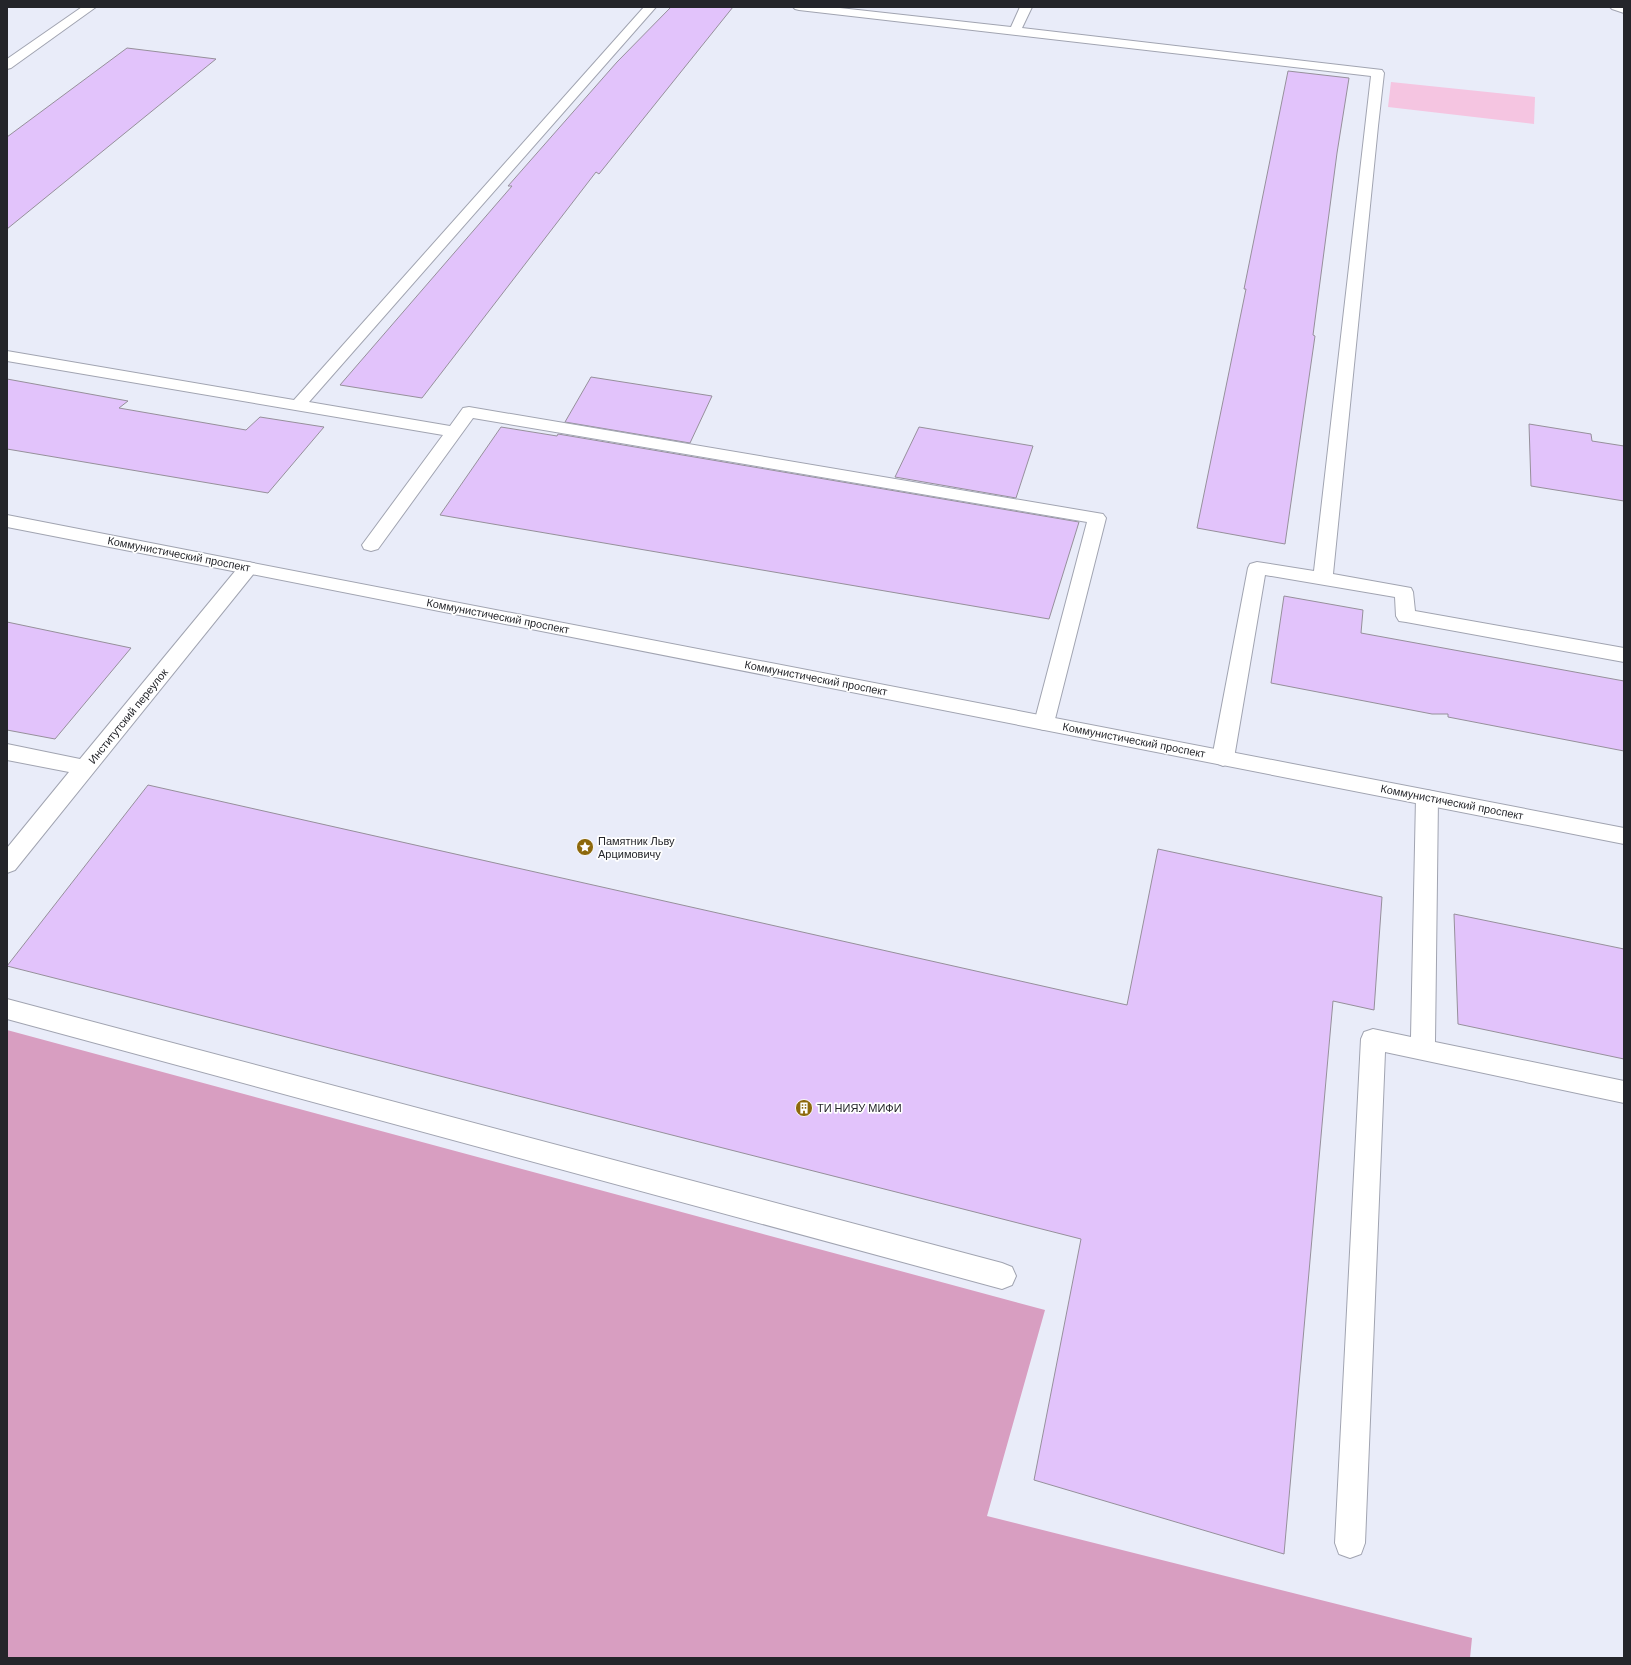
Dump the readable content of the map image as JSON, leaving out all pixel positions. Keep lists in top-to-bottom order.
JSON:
{
  "streets": {
    "street": ["Коммунистический проспект", "Институтский переулок"]
  },
  "crossings": [
    ["Коммунистический проспект", "Институтский переулок"]
  ],
  "places": {
    "place": ["Памятник Льву Арцимовичу"],
    "building": ["ТИ НИЯУ МИФИ"]
  }
}
